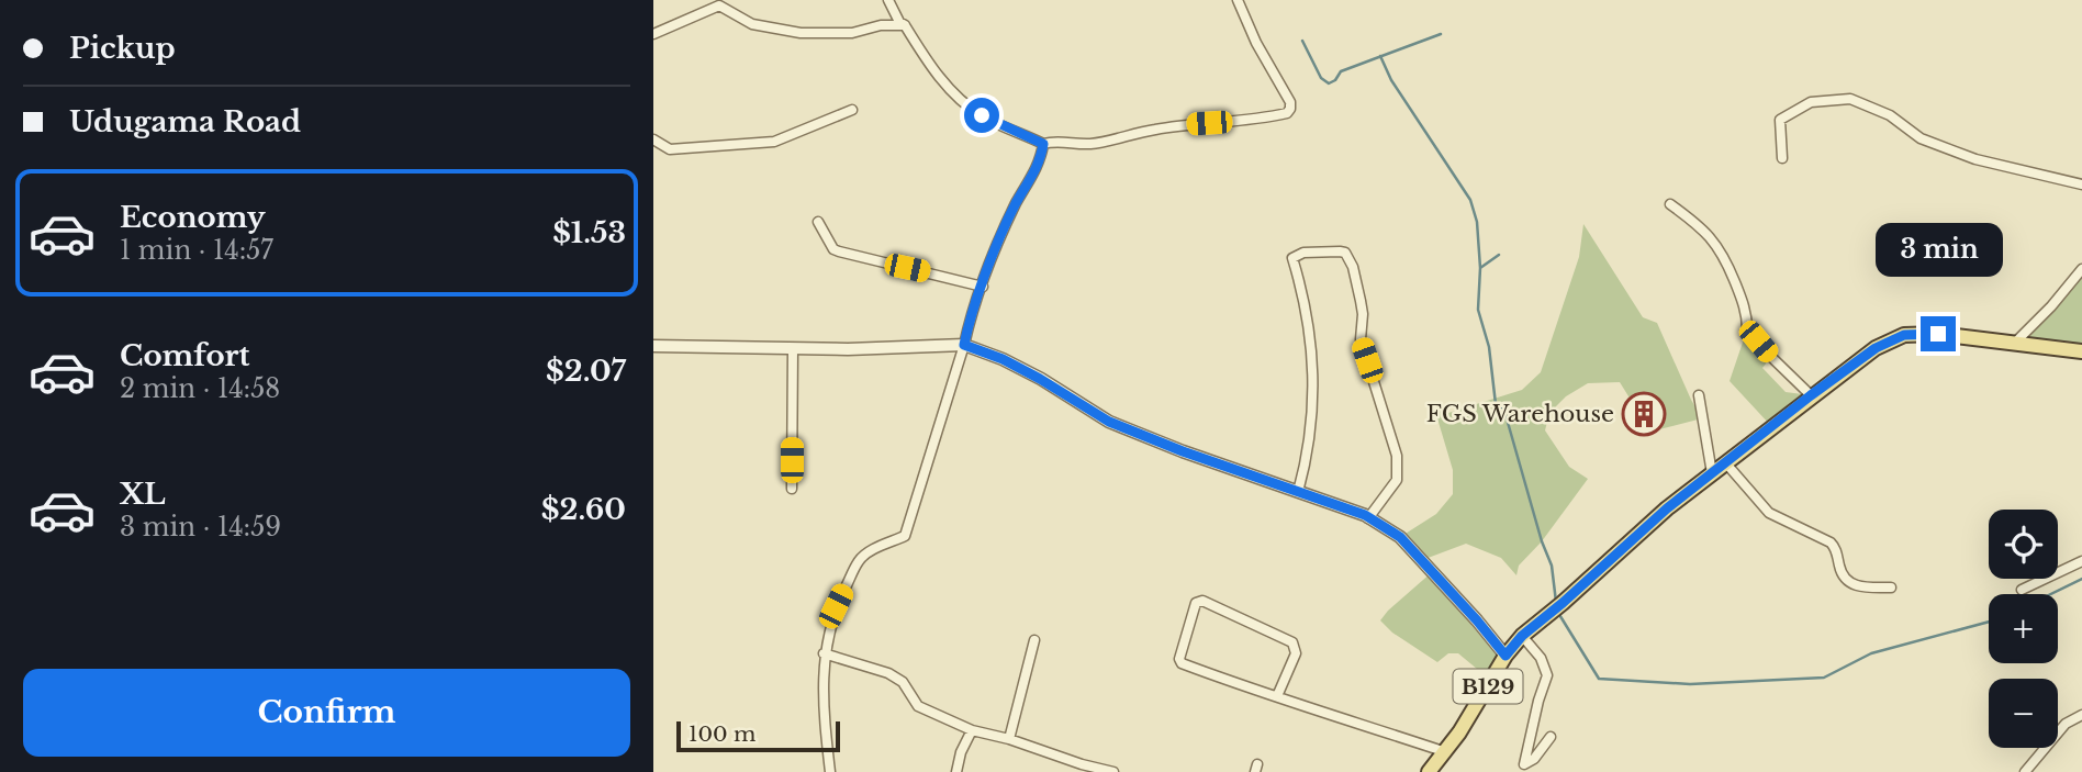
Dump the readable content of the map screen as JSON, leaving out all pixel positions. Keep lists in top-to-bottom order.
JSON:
{
  "streets": {
    "main road": ["B129"]
  },
  "places": {
    "building": ["FGS Warehouse"]
  },
  "scale_bar": "100 m",
  "page": {
    "banner": ["Pickup", "Udugama Road"],
    "list": [
      {
        "name": "Economy",
        "note": "1 min · 14:57",
        "value": "$1.53"
      },
      {
        "name": "Comfort",
        "note": "2 min · 14:58",
        "value": "$2.07"
      },
      {
        "name": "XL",
        "note": "3 min · 14:59",
        "value": "$2.60"
      }
    ],
    "bubble": "3 min",
    "map_buttons": ["+", "−"],
    "buttons": "Confirm",
    "scale": "100 m"
  }
}
